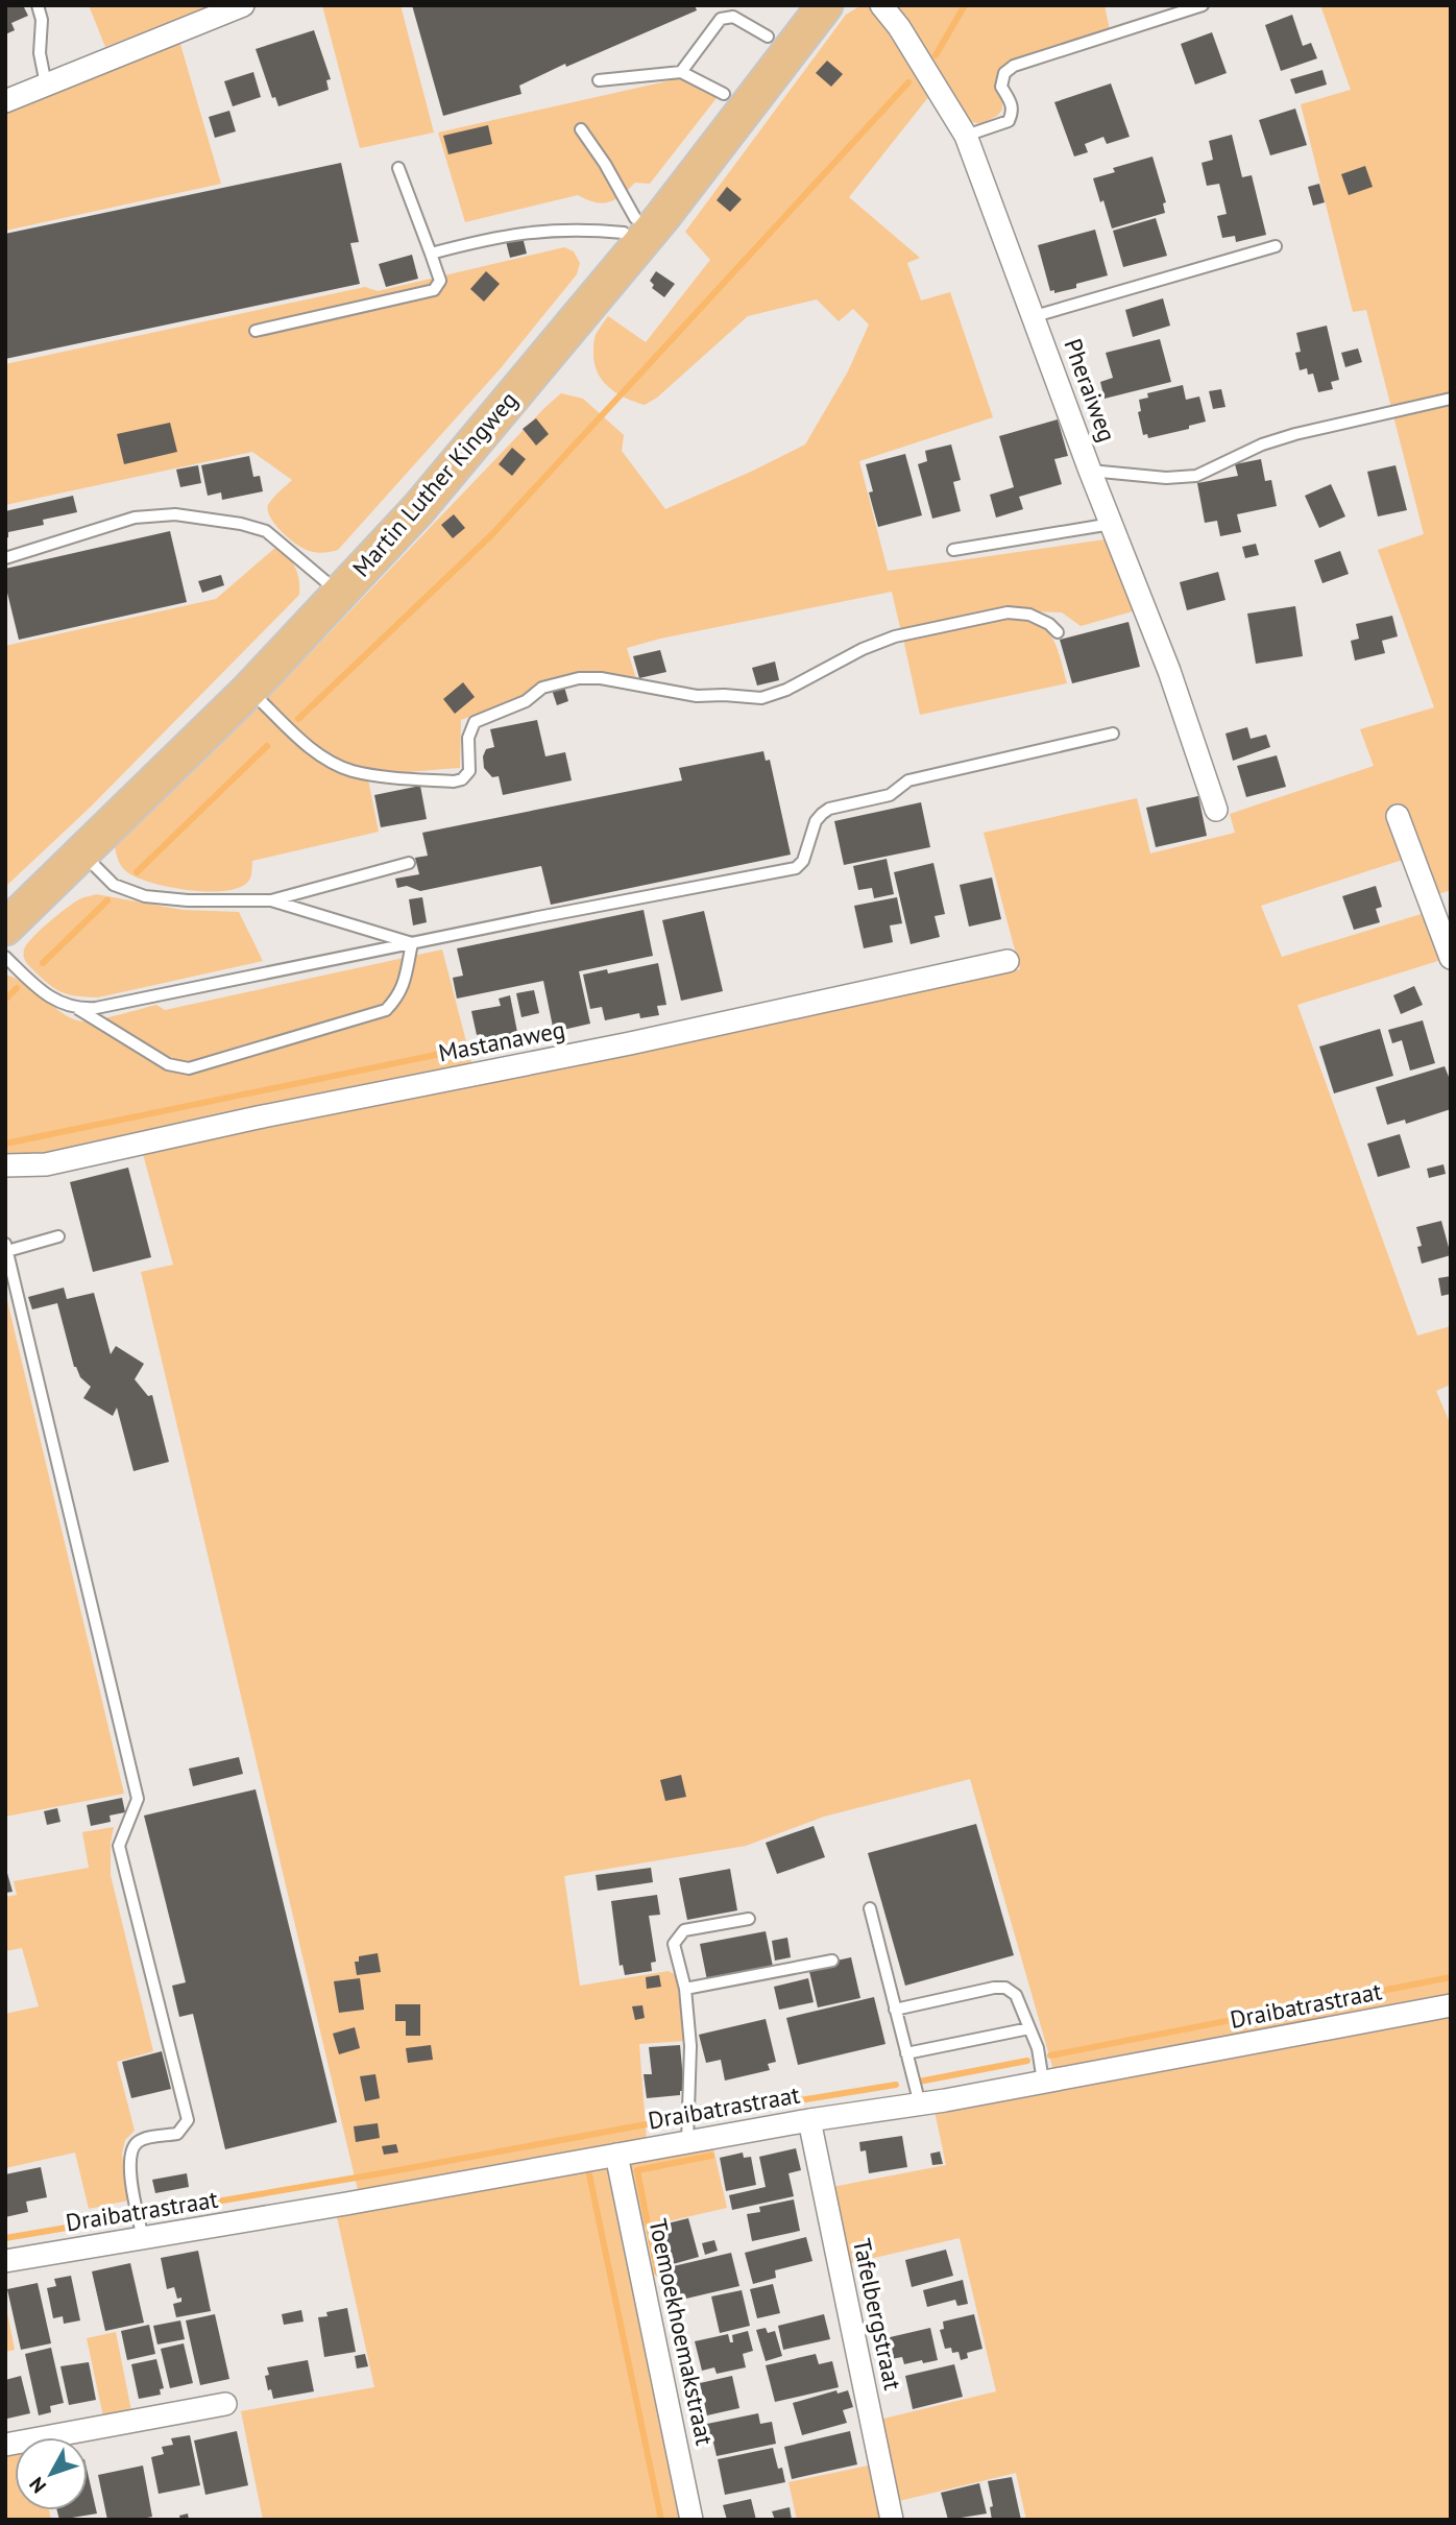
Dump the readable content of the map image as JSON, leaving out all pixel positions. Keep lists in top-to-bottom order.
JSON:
{
  "streets": {
    "main road": ["Martin Luther Kingweg"],
    "street": [
      "Pheraiweg",
      "Mastanaweg",
      "Draibatrastraat",
      "Tafelbergstraat",
      "Toemoekhoemakstraat"
    ]
  },
  "crossings": [
    ["Draibatrastraat", "Tafelbergstraat"],
    ["Draibatrastraat", "Toemoekhoemakstraat"]
  ],
  "north": "bottom left"
}
